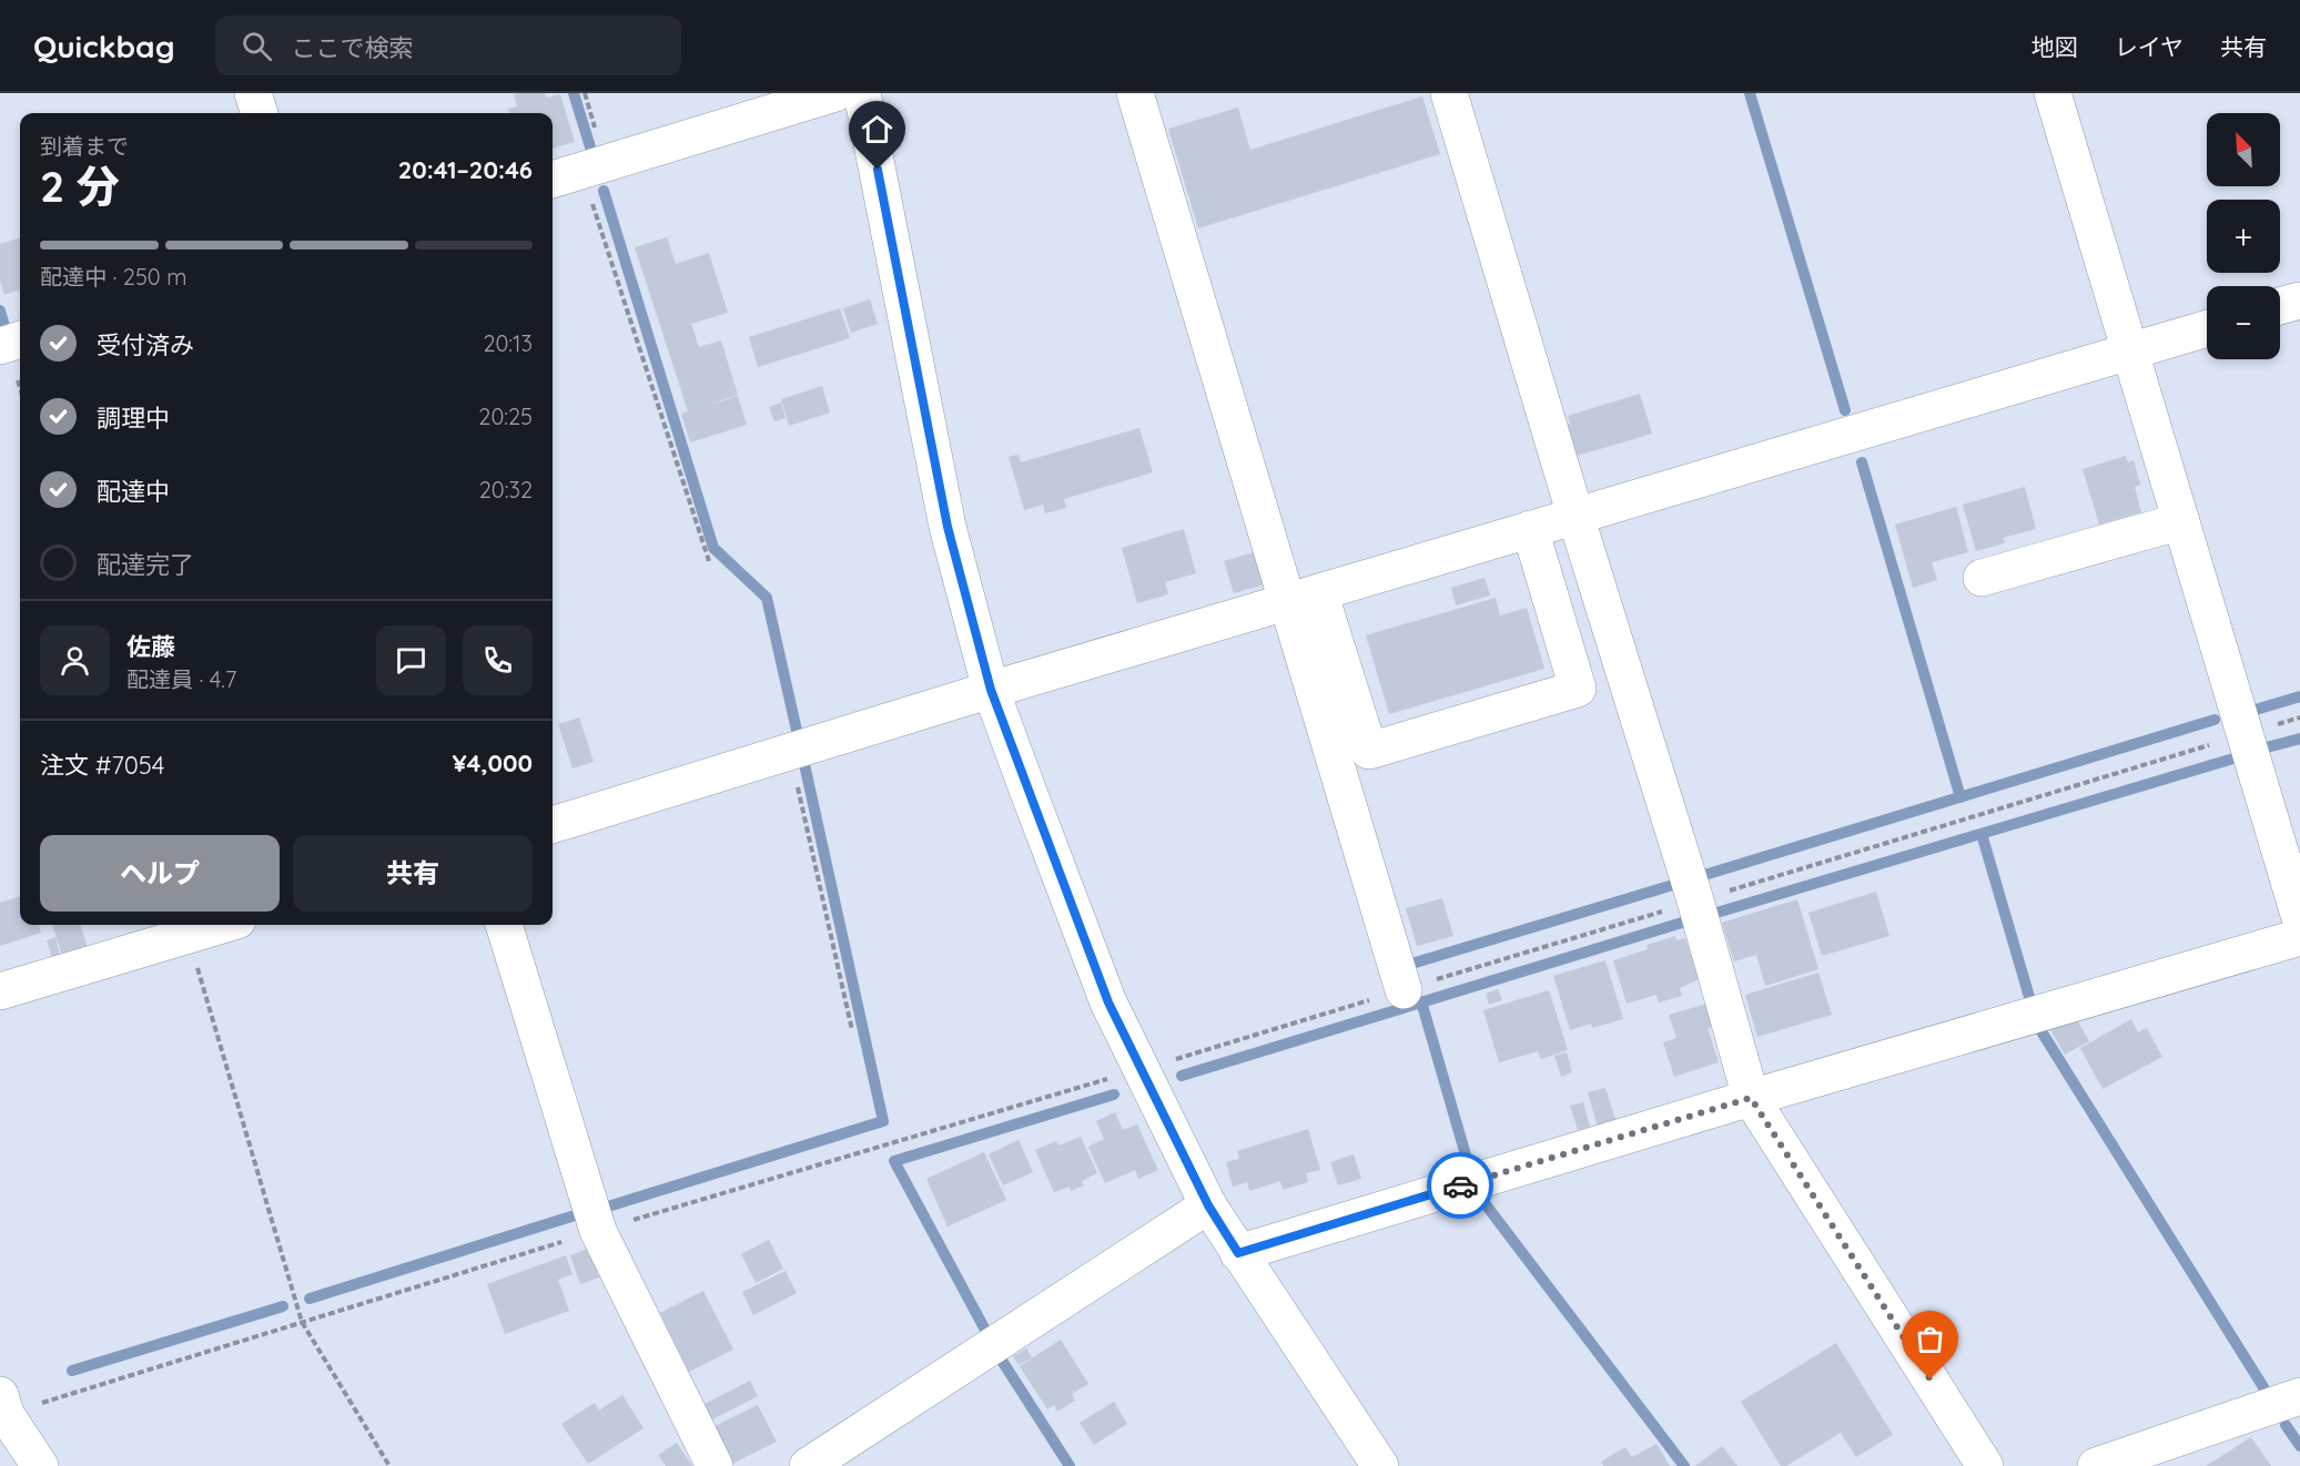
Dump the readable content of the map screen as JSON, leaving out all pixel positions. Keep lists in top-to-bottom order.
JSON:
{
  "north": "top left",
  "page": {
    "header": "Quickbag",
    "search": "ここで検索",
    "nav": ["地図", "レイヤ", "共有"],
    "map_buttons": ["+", "−"],
    "heading": ["2 分", "到着まで", "20:41–20:46"],
    "panel": [
      "佐藤",
      "配達員 · 4.7",
      "注文 #7054",
      "¥4,000"
    ],
    "bar": "配達中 · 250 m",
    "list": [
      ["受付済み", "20:13"],
      ["調理中", "20:25"],
      ["配達中", "20:32"],
      "配達完了"
    ],
    "buttons": ["ヘルプ", "共有"]
  }
}
